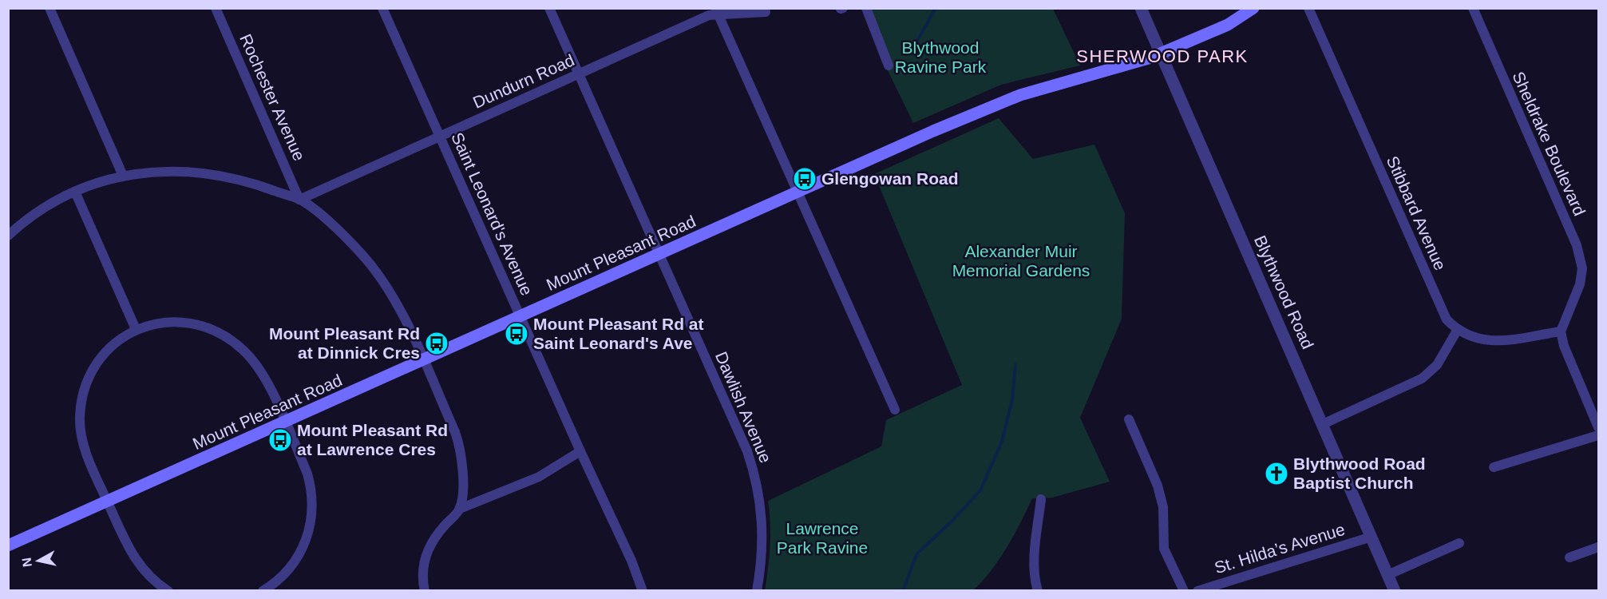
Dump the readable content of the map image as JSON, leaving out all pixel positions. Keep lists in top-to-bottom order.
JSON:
{
  "streets": {
    "main road": ["Mount Pleasant Road"],
    "street": [
      "Dundurn Road",
      "Rochester Avenue",
      "Sheldrake Boulevard",
      "Stibbard Avenue",
      "Saint Leonard's Avenue",
      "Blythwood Road",
      "Dawlish Avenue",
      "St. Hilda’s Avenue"
    ]
  },
  "crossings": [
    ["Dundurn Road", "Rochester Avenue"],
    ["Dundurn Road", "Saint Leonard's Avenue"],
    ["Dundurn Road", "Dawlish Avenue"],
    ["Saint Leonard's Avenue", "Mount Pleasant Road"],
    ["Mount Pleasant Road", "Blythwood Road"],
    ["Mount Pleasant Road", "Dawlish Avenue"],
    ["Blythwood Road", "St. Hilda’s Avenue"]
  ],
  "districts": ["SHERWOOD PARK"],
  "parks": ["Blythwood Ravine Park", "Alexander Muir Memorial Gardens", "Lawrence Park Ravine"],
  "places": {
    "bus stop": [
      "Glengowan Road",
      "Mount Pleasant Rd at Saint Leonard's Ave",
      "Mount Pleasant Rd at Dinnick Cres",
      "Mount Pleasant Rd at Lawrence Cres"
    ],
    "church": ["Blythwood Road Baptist Church"]
  },
  "north": "left"
}
